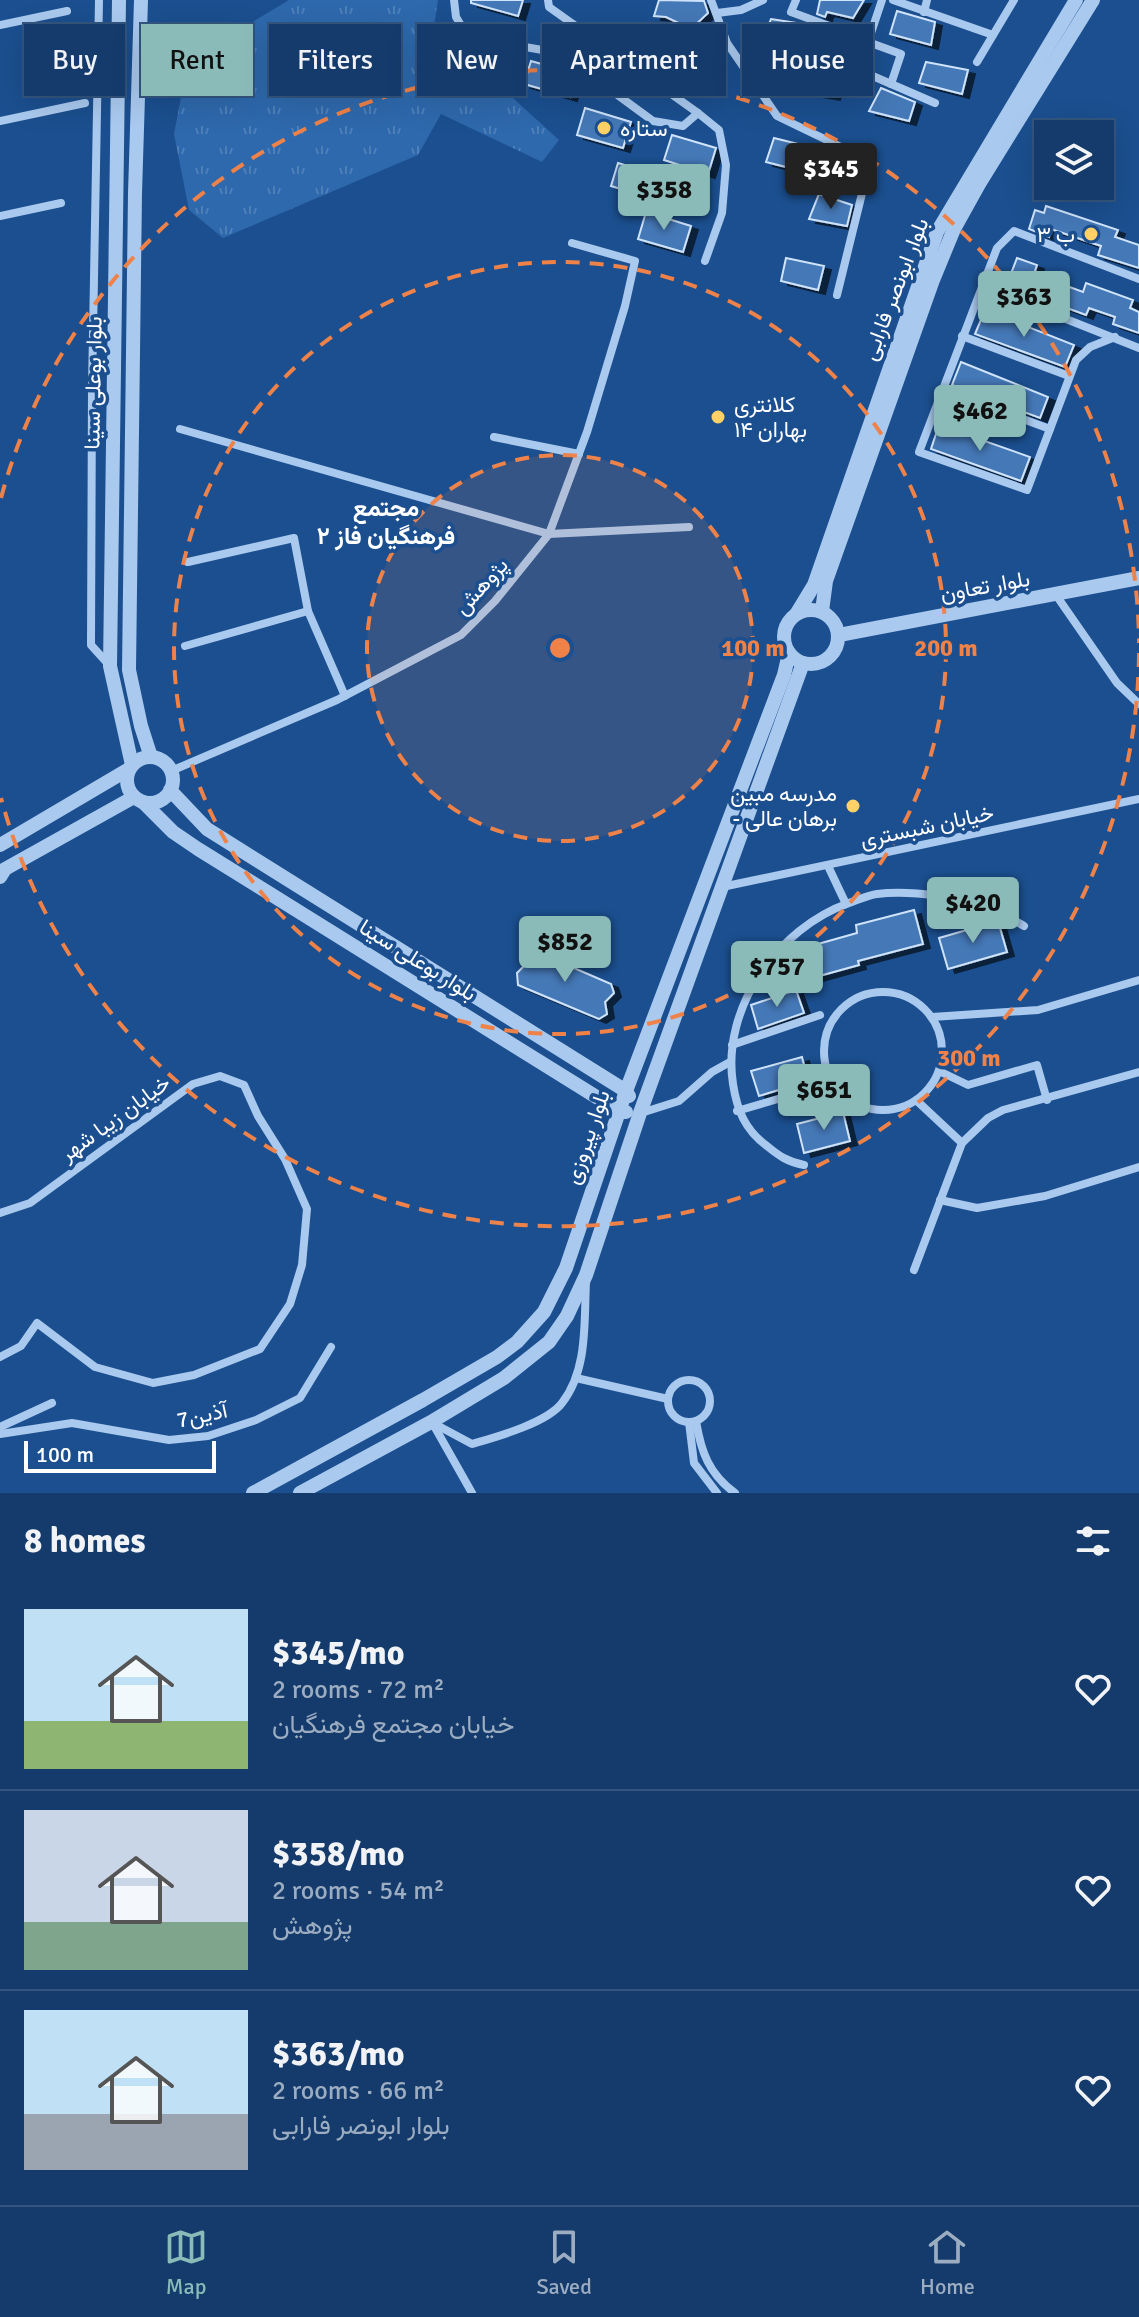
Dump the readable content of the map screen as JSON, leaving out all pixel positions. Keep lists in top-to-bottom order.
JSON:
{
  "streets": {
    "street": [
      "بلوار ابونصر فارابی",
      "بلوار بوعلی سینا",
      "پژوهش",
      "بلوار تعاون",
      "خیابان شبستری",
      "خیابان زیبا شهر",
      "بلوار پیروزی",
      "آذین7"
    ]
  },
  "crossings": [
    ["بلوار ابونصر فارابی", "بلوار تعاون"],
    ["بلوار ابونصر فارابی", "بلوار پیروزی"],
    ["بلوار بوعلی سینا", "پژوهش"],
    ["بلوار بوعلی سینا", "بلوار پیروزی"],
    ["بلوار تعاون", "بلوار پیروزی"],
    ["خیابان شبستری", "بلوار پیروزی"]
  ],
  "districts": ["مجتمع فرهنگیان فاز ۲"],
  "places": [
    "ستاره",
    "ب ۳",
    "کلانتری ۱۴ بهاران",
    "مدرسه مبین - برهان عالی"
  ],
  "scale_bar": "100 m",
  "page": {
    "chip": [
      "Buy",
      "Rent",
      "Filters",
      "New",
      "Apartment",
      "House"
    ],
    "price": [
      "$345",
      "$358",
      "$363",
      "$462",
      "$420",
      "$852",
      "$757",
      "$651"
    ],
    "scale": "100 m",
    "heading": "8 homes",
    "list": [
      {
        "name": "$345/mo",
        "note": "2 rooms · 72 m² · خیابان مجتمع فرهنگیان"
      },
      {
        "name": "$358/mo",
        "note": "2 rooms · 54 m² · پژوهش"
      },
      {
        "name": "$363/mo",
        "note": "2 rooms · 66 m² · بلوار ابونصر فارابی"
      }
    ],
    "tabs": ["Map", "Saved", "Home"]
  },
  "rings": ["100 m", "200 m", "300 m"]
}
